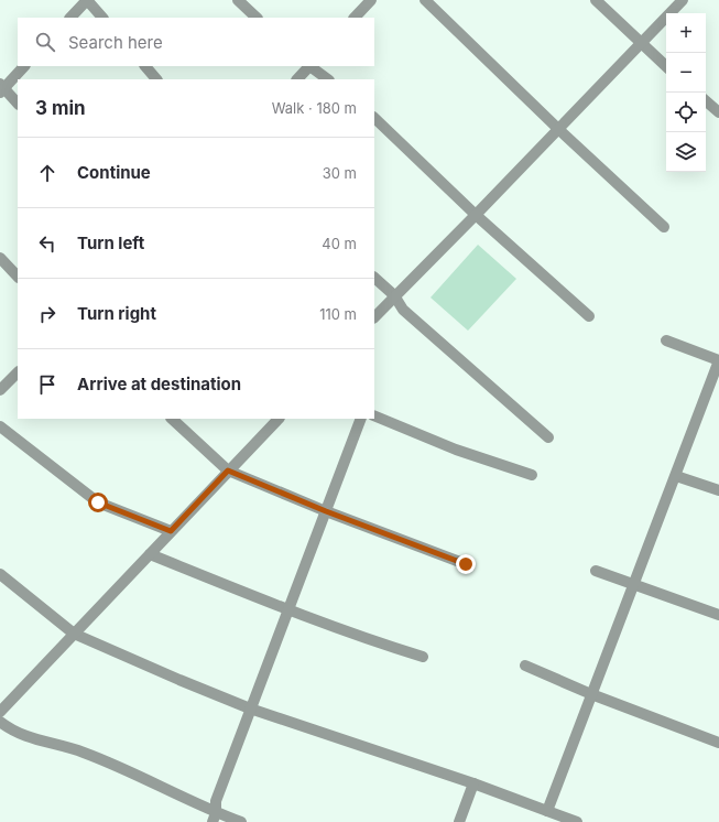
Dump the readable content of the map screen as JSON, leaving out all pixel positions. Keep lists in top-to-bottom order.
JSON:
{
  "page": {
    "map_buttons": ["+", "−"],
    "search": "Search here",
    "heading": ["3 min", "Walk · 180 m"],
    "list": [
      ["Continue", "30 m"],
      ["Turn left", "40 m"],
      ["Turn right", "110 m"],
      "Arrive at destination"
    ]
  }
}
